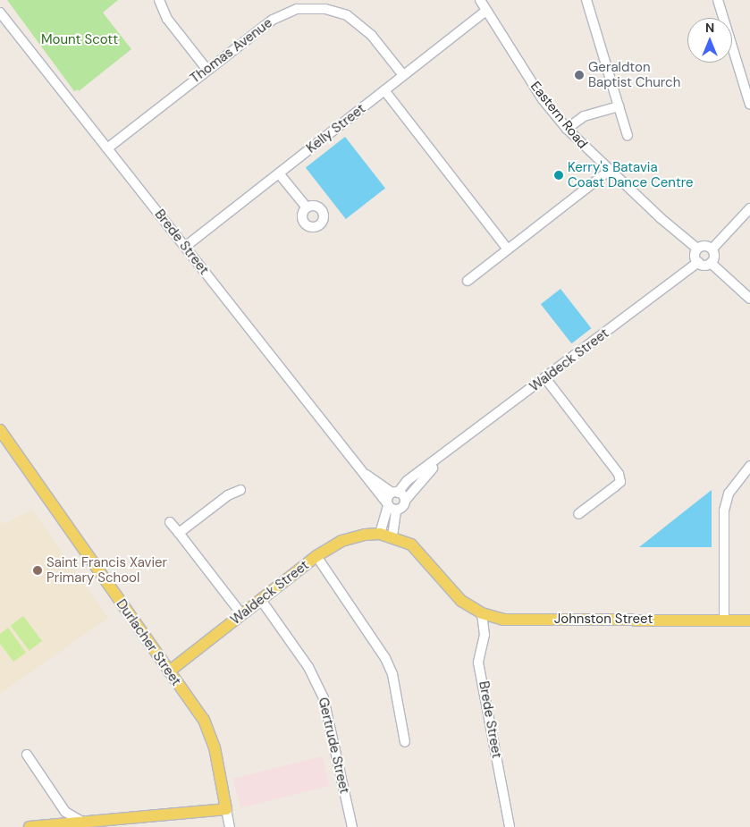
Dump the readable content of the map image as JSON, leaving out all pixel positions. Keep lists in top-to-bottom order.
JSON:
{
  "streets": {
    "main road": ["Waldeck Street", "Johnston Street", "Durlacher Street"],
    "street": [
      "Thomas Avenue",
      "Eastern Road",
      "Kelly Street",
      "Brede Street",
      "Gertrude Street"
    ]
  },
  "crossings": [
    ["Thomas Avenue", "Kelly Street"],
    ["Thomas Avenue", "Brede Street"],
    ["Eastern Road", "Kelly Street"],
    ["Eastern Road", "Waldeck Street"],
    ["Kelly Street", "Brede Street"],
    ["Brede Street", "Waldeck Street"],
    ["Brede Street", "Johnston Street"],
    ["Waldeck Street", "Durlacher Street"],
    ["Waldeck Street", "Gertrude Street"]
  ],
  "parks": ["Mount Scott"],
  "places": ["Geraldton Baptist Church", "Kerry's Batavia Coast Dance Centre", "Saint Francis Xavier Primary School"],
  "north": "top"
}
